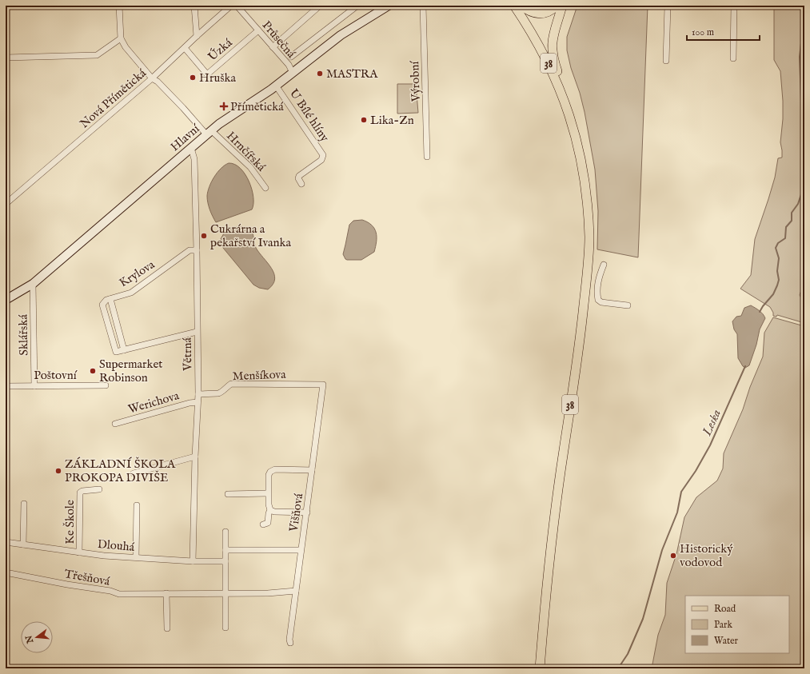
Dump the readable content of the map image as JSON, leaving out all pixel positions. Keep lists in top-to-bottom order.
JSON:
{
  "streets": {
    "main road": ["38", "Hlavní"],
    "street": [
      "Průsečná",
      "Úzká",
      "Výrobní",
      "Nová Přímětická",
      "U Bílé hlíny",
      "Hrnčířská",
      "Krylova",
      "Sklářská",
      "Větrná",
      "Poštovní",
      "Menšíkova",
      "Werichova",
      "Višňová",
      "Ke Škole",
      "Dlouhá",
      "Třešňová"
    ]
  },
  "crossings": [
    ["Průsečná", "Úzká"],
    ["Průsečná", "Hlavní"],
    ["Úzká", "Nová Přímětická"],
    ["Nová Přímětická", "Hrnčířská"],
    ["U Bílé hlíny", "Hlavní"],
    ["Hlavní", "Hrnčířská"],
    ["Hlavní", "Sklářská"],
    ["Hlavní", "Větrná"],
    ["Krylova", "Větrná"],
    ["Sklářská", "Poštovní"],
    ["Větrná", "Menšíkova"],
    ["Větrná", "Werichova"],
    ["Větrná", "Dlouhá"],
    ["Menšíkova", "Višňová"],
    ["Višňová", "Třešňová"],
    ["Ke Škole", "Dlouhá"]
  ],
  "water": ["Leska"],
  "places": {
    "other": [
      "MASTRA",
      "Hruška",
      "Lika-Zn",
      "Cukrárna a pekařství Ivanka",
      "Supermarket Robinson",
      "ZÁKLADNÍ ŠKOLA PROKOPA DIVIŠE",
      "Historický vodovod"
    ],
    "health": ["Přímětická"]
  },
  "legend": ["Road", "Park", "Water"],
  "scale_bar": "100 m",
  "north": "left"
}
